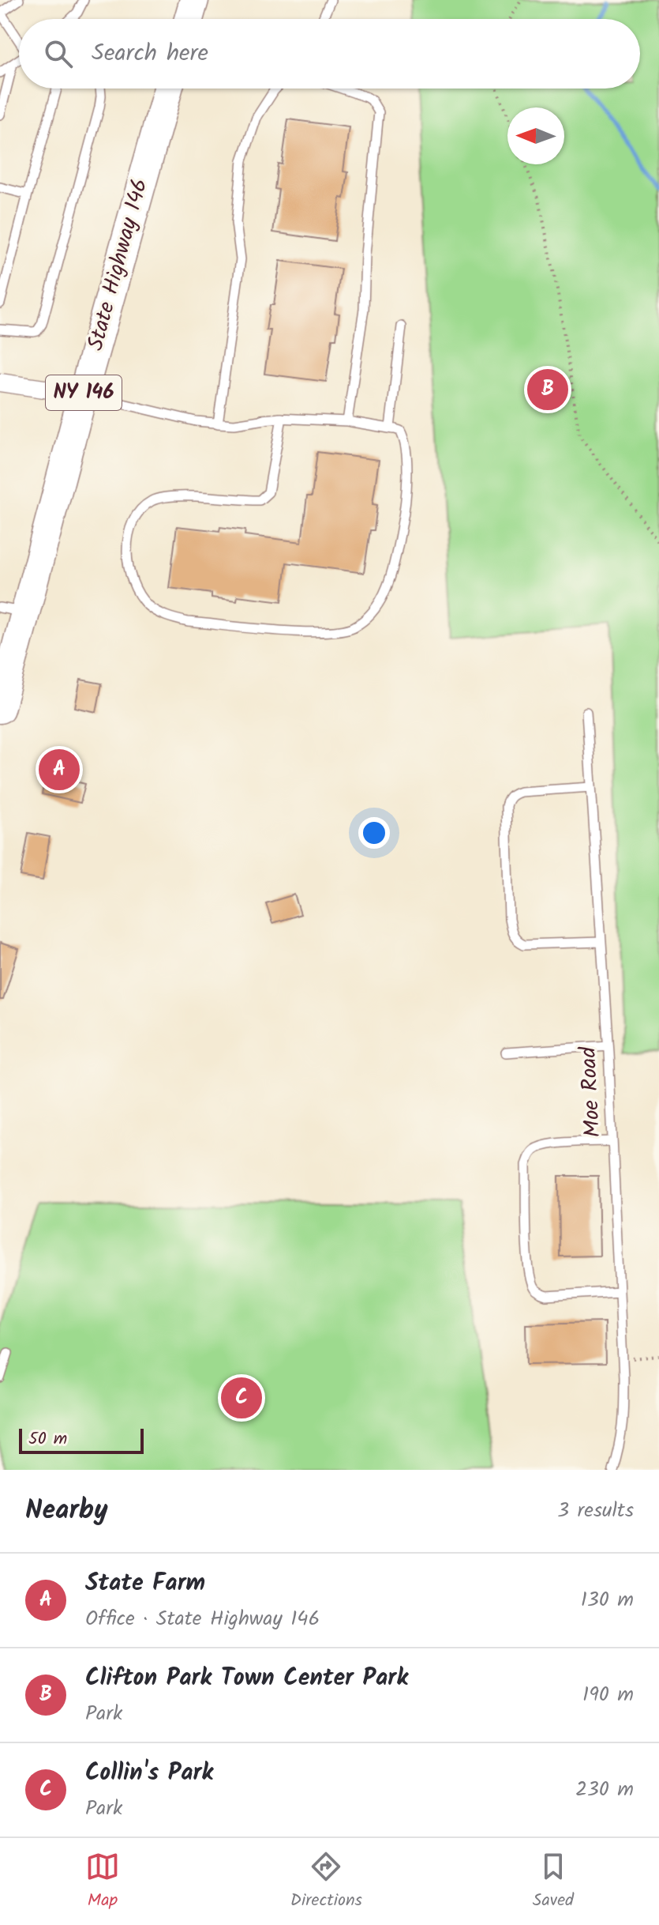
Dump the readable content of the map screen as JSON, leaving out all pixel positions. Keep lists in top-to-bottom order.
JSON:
{
  "streets": {
    "main road": ["State Highway 146", "NY 146"],
    "lane": ["Moe Road"]
  },
  "scale_bar": "50 m",
  "north": "left",
  "page": {
    "search": "Search here",
    "pins": ["B", "A", "C"],
    "scale": "50 m",
    "heading": ["Nearby", "3 results"],
    "list": [
      {
        "mark": "A",
        "name": "State Farm",
        "note": "Office · State Highway 146",
        "value": "130 m"
      },
      {
        "mark": "B",
        "name": "Clifton Park Town Center Park",
        "note": "Park",
        "value": "190 m"
      },
      {
        "mark": "C",
        "name": "Collin's Park",
        "note": "Park",
        "value": "230 m"
      }
    ],
    "nav": ["Map", "Directions", "Saved"]
  }
}
